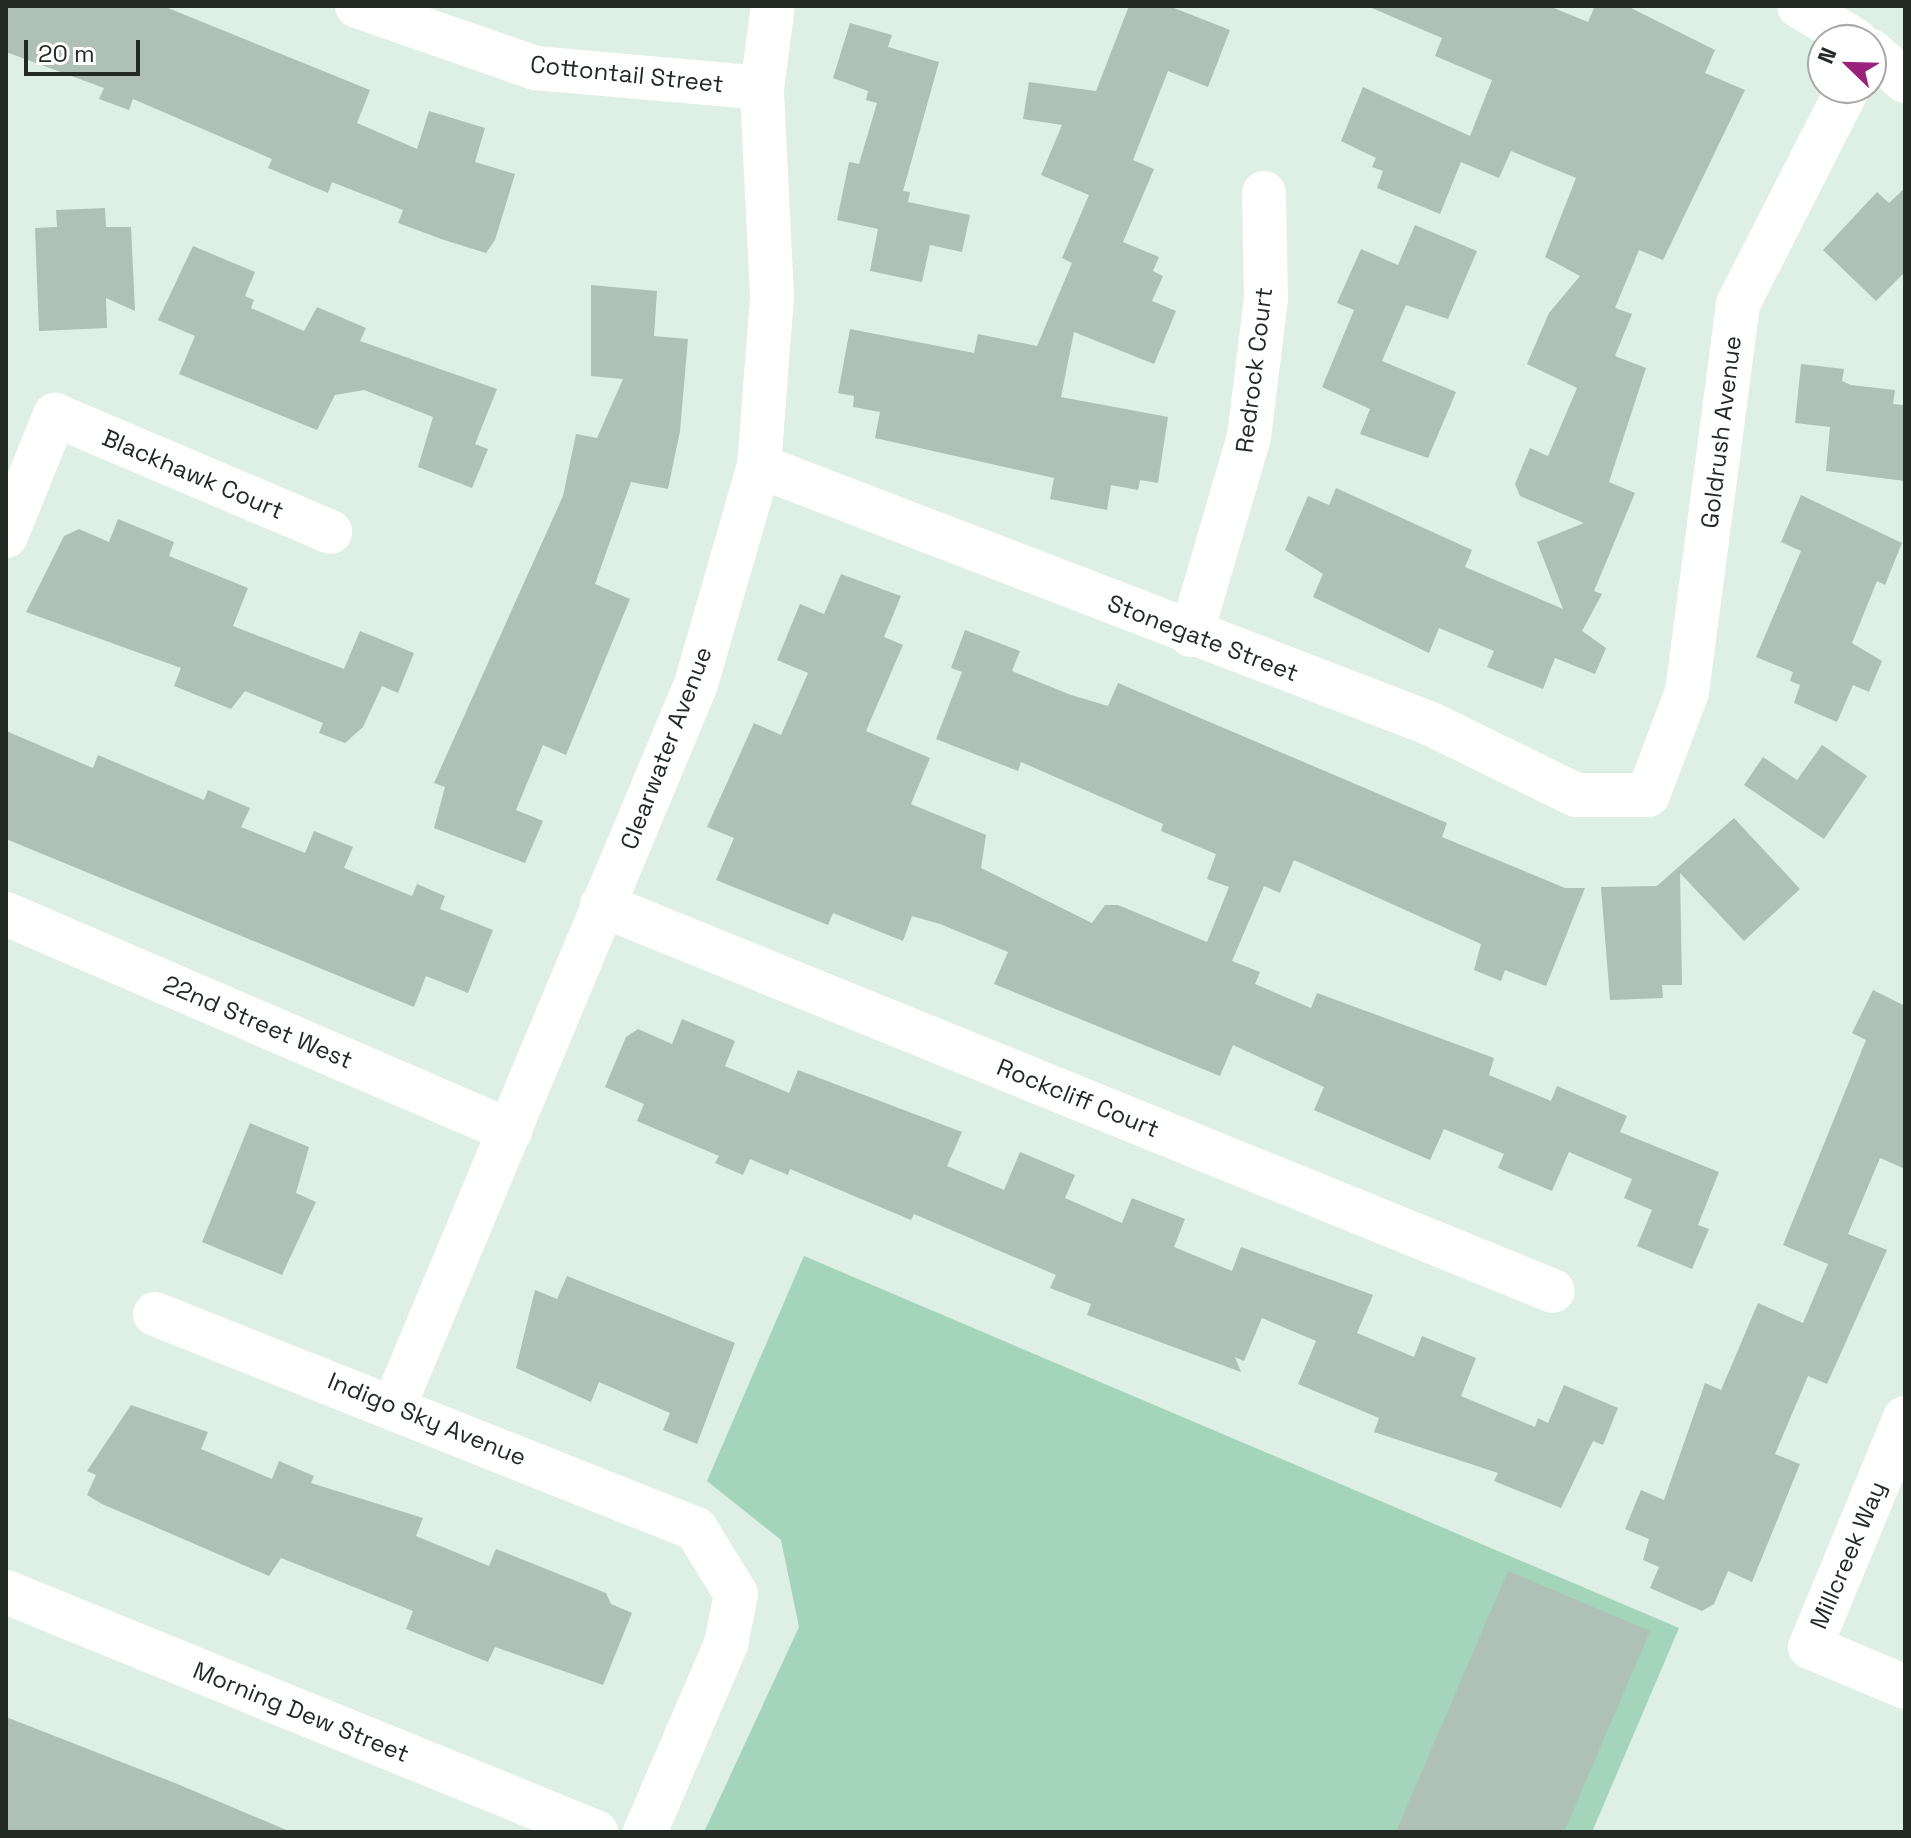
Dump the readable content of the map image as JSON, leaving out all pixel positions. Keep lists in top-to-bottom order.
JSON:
{
  "streets": {
    "street": [
      "Cottontail Street",
      "Redrock Court",
      "Goldrush Avenue",
      "Blackhawk Court",
      "Stonegate Street",
      "Clearwater Avenue",
      "22nd Street West",
      "Rockcliff Court",
      "Indigo Sky Avenue",
      "Millcreek Way",
      "Morning Dew Street"
    ]
  },
  "crossings": [
    ["Cottontail Street", "Clearwater Avenue"],
    ["Redrock Court", "Stonegate Street"],
    ["Goldrush Avenue", "Stonegate Street"],
    ["Stonegate Street", "Clearwater Avenue"],
    ["Clearwater Avenue", "22nd Street West"],
    ["Clearwater Avenue", "Rockcliff Court"],
    ["Clearwater Avenue", "Indigo Sky Avenue"]
  ],
  "scale_bar": "20 m",
  "north": "top left"
}
